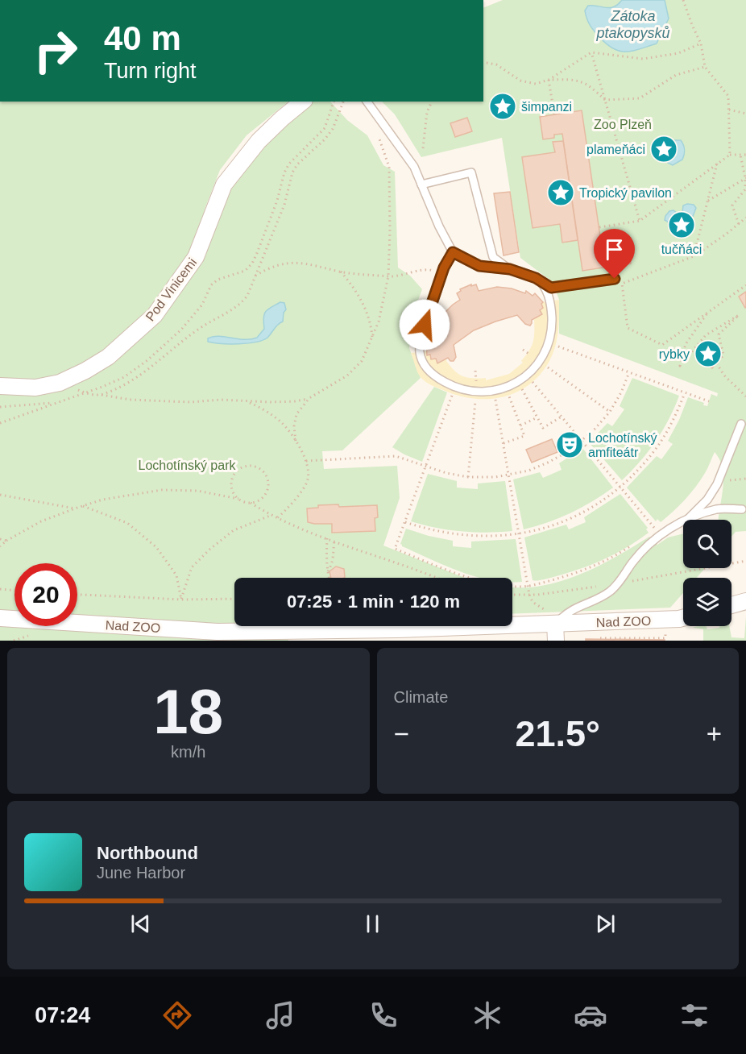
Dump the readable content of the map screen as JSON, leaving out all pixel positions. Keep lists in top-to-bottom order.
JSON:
{
  "streets": {
    "street": ["Pod Vinicemi", "Nad ZOO"]
  },
  "water": ["Zátoka ptakopysků"],
  "parks": ["Zoo Plzeň", "Lochotínský park"],
  "places": {
    "place": [
      "šimpanzi",
      "plameňáci",
      "Tropický pavilon",
      "tučňáci",
      "rybky"
    ],
    "theatre": ["Lochotínský amfiteátr"]
  },
  "page": {
    "turn": ["40 m", "Turn right"],
    "limit": "20",
    "trip": "07:25 · 1 min · 120 m",
    "tile": [
      ["18", "km/h"],
      "Climate"
    ],
    "heat": ["−", "21.5°", "+"],
    "song": ["Northbound", "June Harbor"],
    "tabs": "07:24"
  }
}
